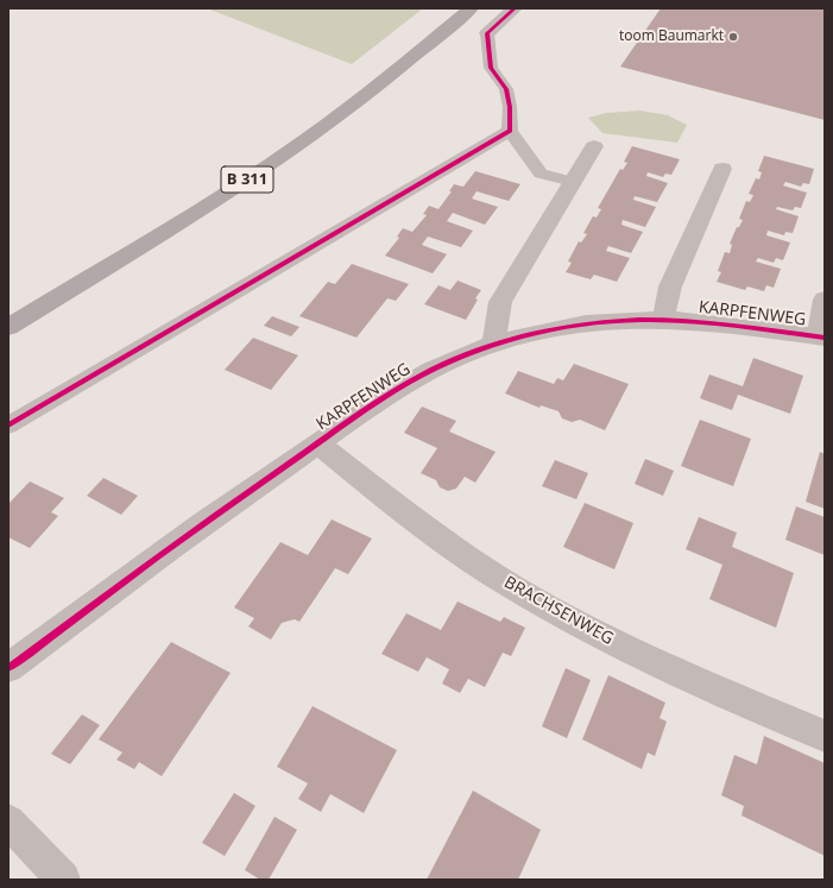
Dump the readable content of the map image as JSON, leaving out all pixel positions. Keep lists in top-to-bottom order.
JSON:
{
  "streets": {
    "main road": ["B 311"],
    "street": ["KARPFENWEG", "BRACHSENWEG"]
  },
  "crossings": [
    ["KARPFENWEG", "BRACHSENWEG"]
  ],
  "places": ["toom Baumarkt"]
}
